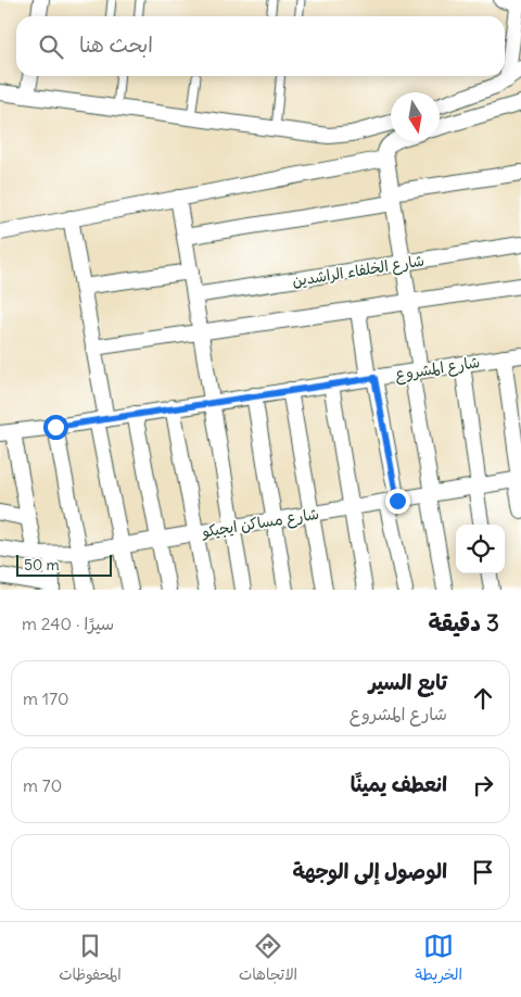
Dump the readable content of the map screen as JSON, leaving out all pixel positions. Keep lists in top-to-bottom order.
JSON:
{
  "streets": {
    "street": ["شارع الخلفاء الراشدين", "شارع المشروع", "شارع مساكن ايجيكو"]
  },
  "scale_bar": "50 m",
  "north": "bottom",
  "page": {
    "search": "ابحث هنا",
    "scale": "50 m",
    "heading": ["3 دقيقة", "سيرًا · 240 m"],
    "list": [
      ["تابع السير", "شارع المشروع", "170 m"],
      ["انعطف يمينًا", "70 m"],
      "الوصول إلى الوجهة"
    ],
    "nav": ["الخريطة", "الاتجاهات", "المحفوظات"]
  }
}
